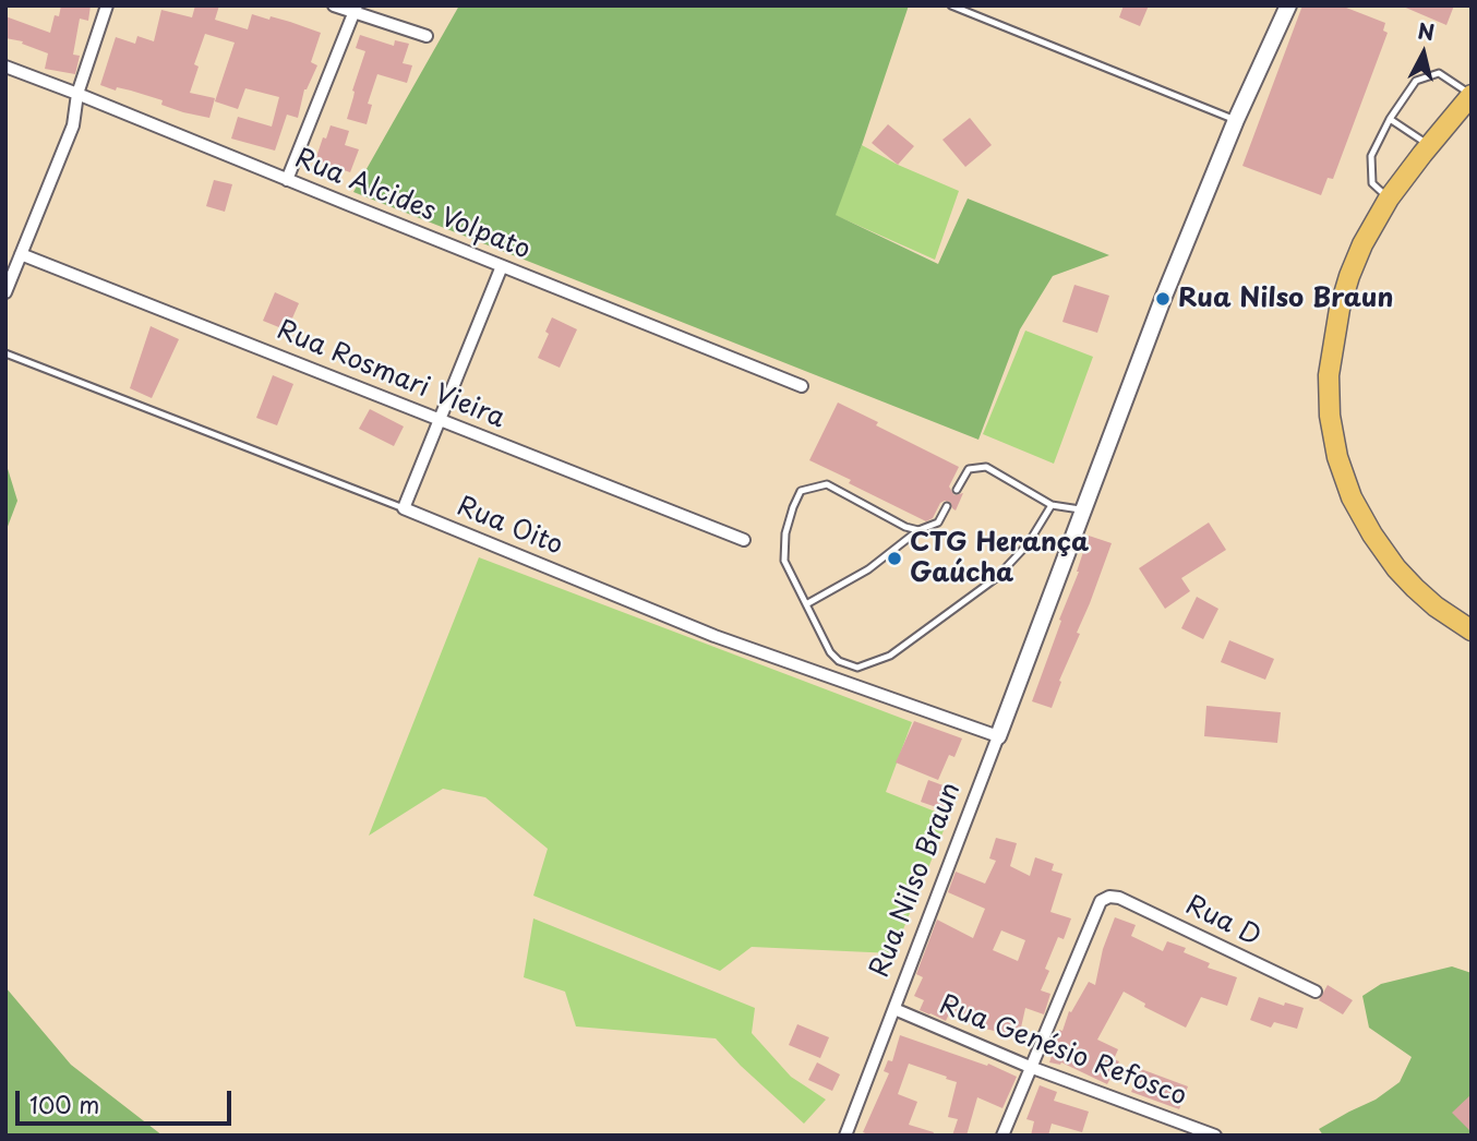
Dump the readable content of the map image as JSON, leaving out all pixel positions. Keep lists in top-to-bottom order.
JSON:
{
  "streets": {
    "street": [
      "Rua Alcides Volpato",
      "Rua Rosmari Vieira",
      "Rua Oito",
      "Rua Nilso Braun",
      "Rua D",
      "Rua Genésio Refosco"
    ]
  },
  "crossings": [
    ["Rua Oito", "Rua Nilso Braun"],
    ["Rua Nilso Braun", "Rua Genésio Refosco"],
    ["Rua D", "Rua Genésio Refosco"]
  ],
  "places": ["Rua Nilso Braun", "CTG Herança Gaúcha"],
  "scale_bar": "100 m",
  "north": "top"
}
